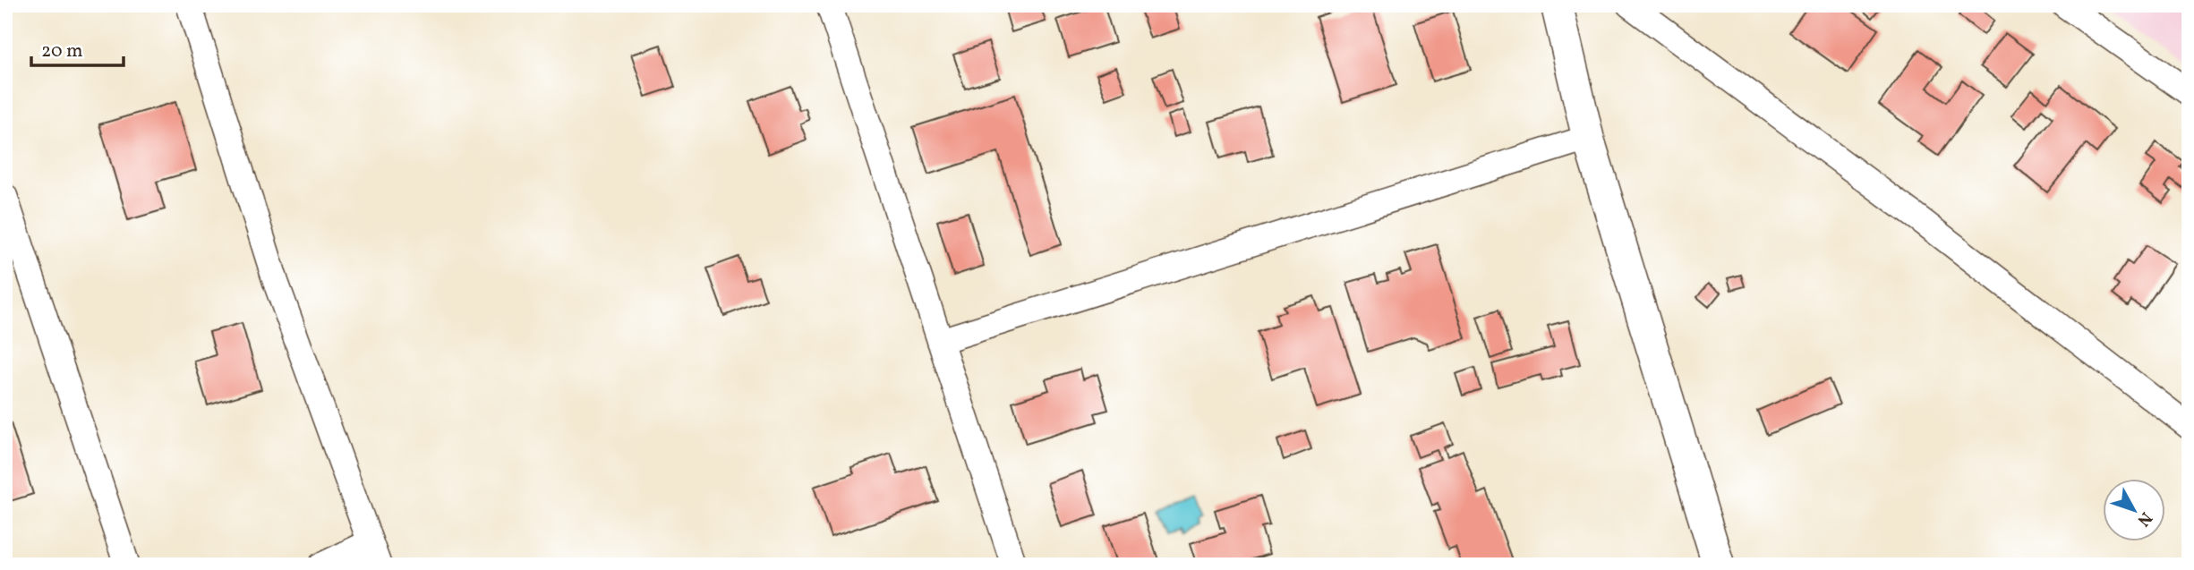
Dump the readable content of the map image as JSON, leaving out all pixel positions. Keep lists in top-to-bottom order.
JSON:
{
  "scale_bar": "20 m",
  "north": "bottom right"
}
